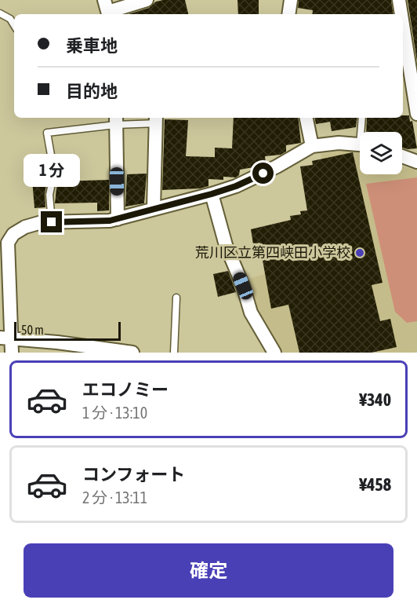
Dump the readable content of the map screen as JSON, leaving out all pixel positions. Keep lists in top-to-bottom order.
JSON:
{
  "places": ["荒川区立第四峡田小学校"],
  "scale_bar": "50 m",
  "page": {
    "banner": ["乗車地", "目的地"],
    "bubble": "1 分",
    "scale": "50 m",
    "list": [
      {
        "name": "エコノミー",
        "note": "1 分 · 13:10",
        "value": "¥340"
      },
      {
        "name": "コンフォート",
        "note": "2 分 · 13:11",
        "value": "¥458"
      }
    ],
    "buttons": "確定"
  }
}
